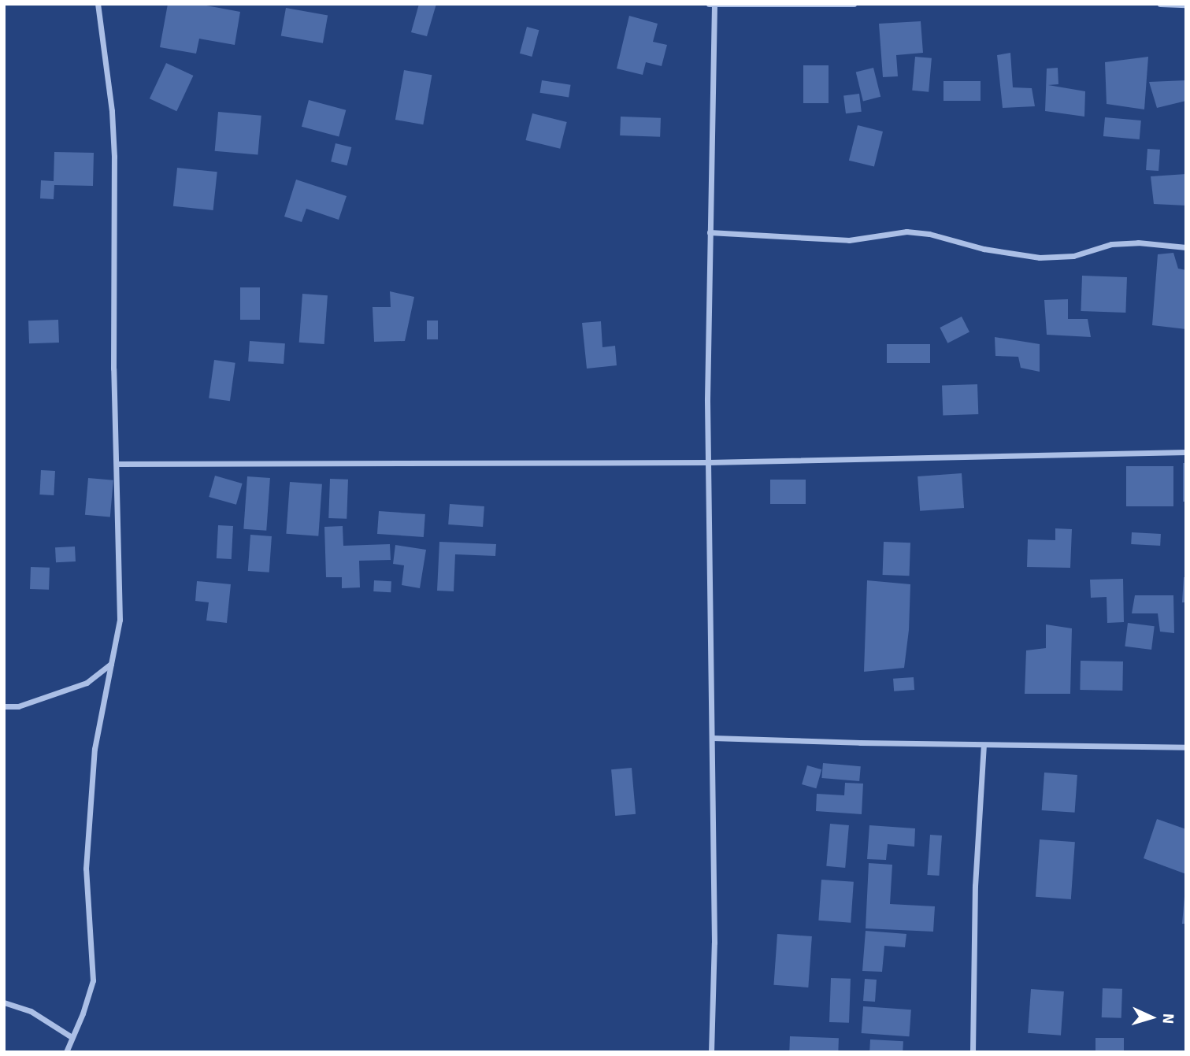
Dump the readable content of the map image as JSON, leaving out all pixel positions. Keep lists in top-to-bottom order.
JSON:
{
  "north": "right"
}
